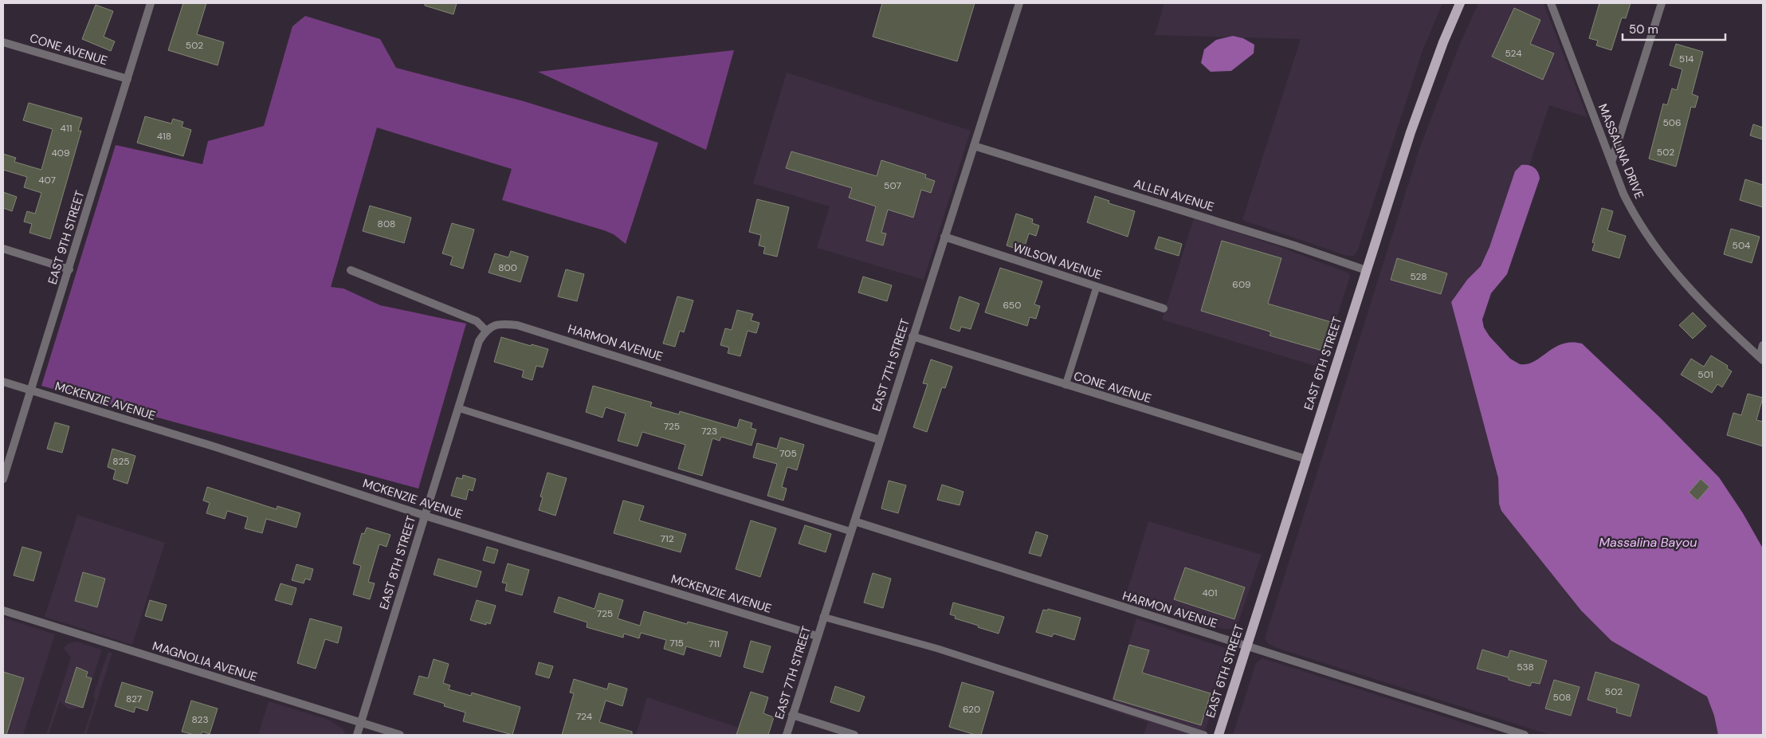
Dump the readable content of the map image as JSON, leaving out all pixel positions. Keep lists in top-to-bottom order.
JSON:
{
  "streets": {
    "main road": ["EAST 6TH STREET"],
    "street": [
      "CONE AVENUE",
      "MASSALINA DRIVE",
      "ALLEN AVENUE",
      "EAST 9TH STREET",
      "WILSON AVENUE",
      "HARMON AVENUE",
      "EAST 7TH STREET",
      "MCKENZIE AVENUE",
      "EAST 8TH STREET",
      "MAGNOLIA AVENUE"
    ]
  },
  "crossings": [
    ["CONE AVENUE", "EAST 9TH STREET"],
    ["CONE AVENUE", "EAST 6TH STREET"],
    ["CONE AVENUE", "EAST 7TH STREET"],
    ["ALLEN AVENUE", "EAST 6TH STREET"],
    ["ALLEN AVENUE", "EAST 7TH STREET"],
    ["EAST 9TH STREET", "MCKENZIE AVENUE"],
    ["WILSON AVENUE", "EAST 7TH STREET"],
    ["HARMON AVENUE", "EAST 6TH STREET"],
    ["HARMON AVENUE", "EAST 7TH STREET"],
    ["HARMON AVENUE", "EAST 8TH STREET"],
    ["EAST 7TH STREET", "MCKENZIE AVENUE"],
    ["MCKENZIE AVENUE", "EAST 8TH STREET"],
    ["EAST 8TH STREET", "MAGNOLIA AVENUE"]
  ],
  "water": ["Massalina Bayou"],
  "house_numbers": [
    "502",
    "524",
    "514",
    "506",
    "411",
    "418",
    "502",
    "409",
    "407",
    "507",
    "808",
    "504",
    "800",
    "528",
    "609",
    "650",
    "501",
    "725",
    "723",
    "705",
    "825",
    "712",
    "401",
    "725",
    "715",
    "711",
    "538",
    "502",
    "508",
    "827",
    "620",
    "724",
    "823"
  ],
  "scale_bar": "50 m"
}
